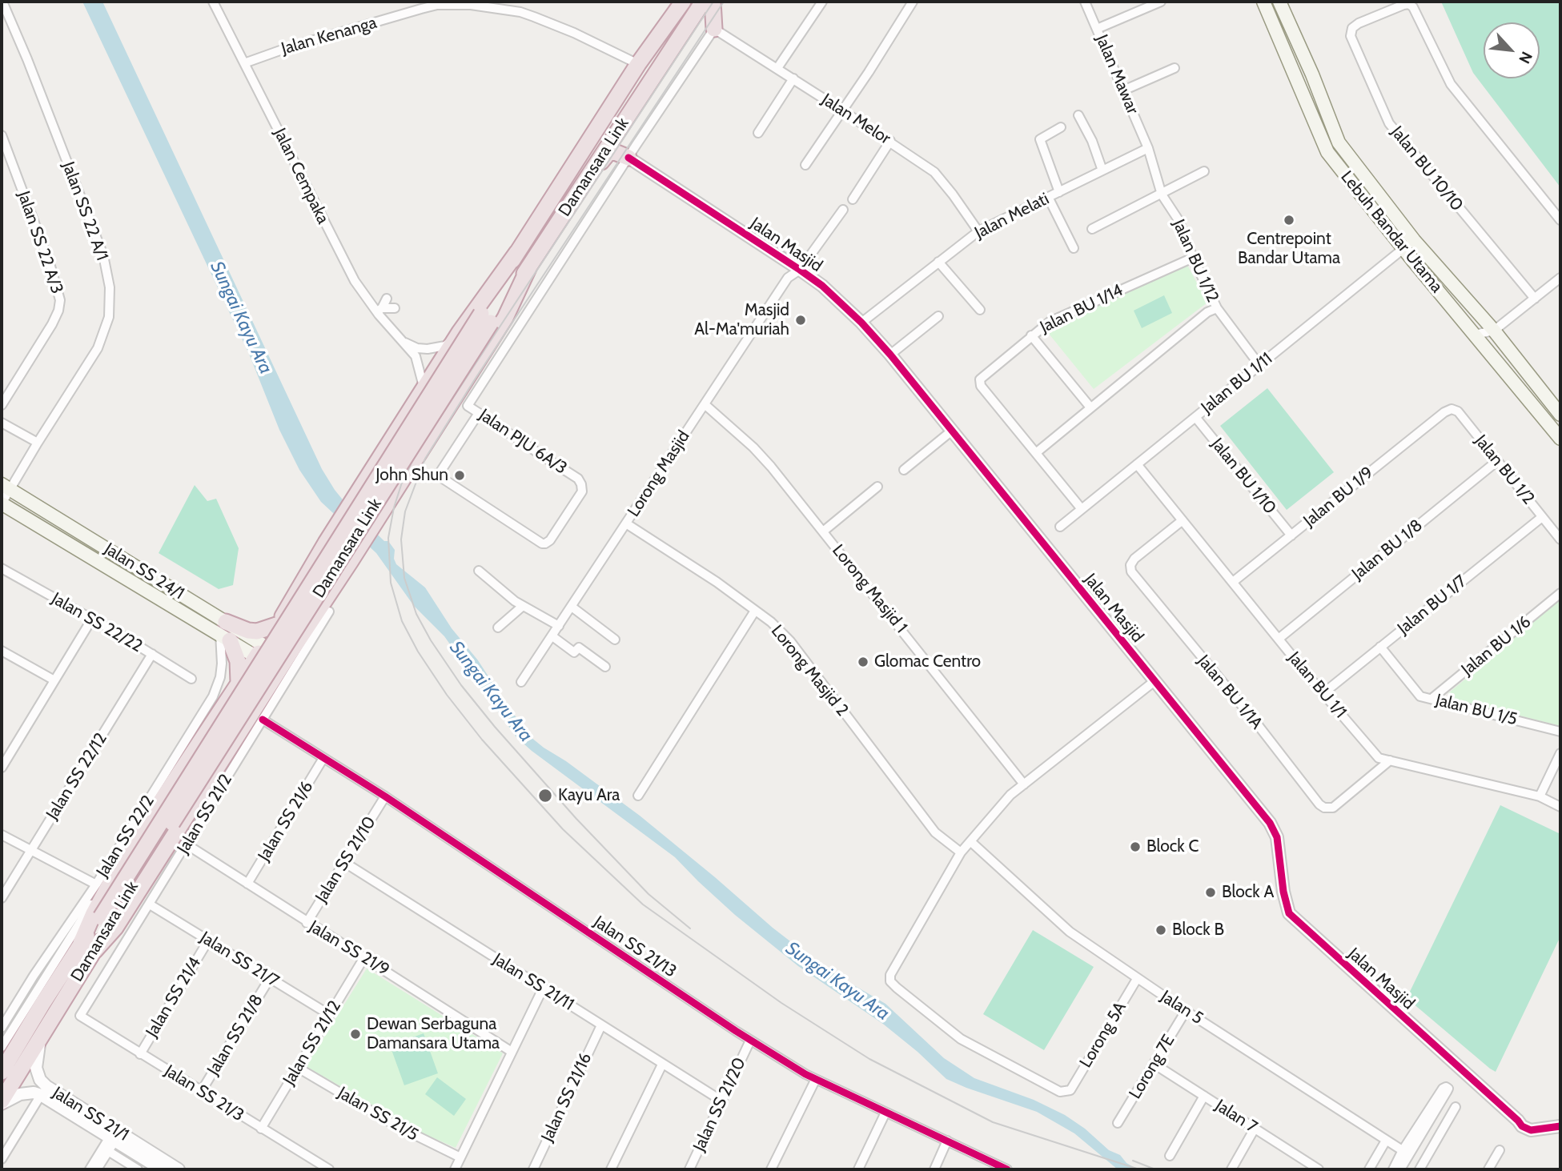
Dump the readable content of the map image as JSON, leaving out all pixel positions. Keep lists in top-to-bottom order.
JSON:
{
  "streets": {
    "highway": ["Damansara Link"],
    "main road": ["Lebuh Bandar Utama", "Jalan SS 24/1"],
    "street": [
      "Jalan Kenanga",
      "Jalan Mawar",
      "Jalan Melor",
      "Jalan BU 10/10",
      "Jalan Cempaka",
      "Jalan SS 22 A/1",
      "Jalan Melati",
      "Jalan SS 22 A/3",
      "Jalan Masjid",
      "Jalan BU 1/12",
      "Jalan BU 1/14",
      "Jalan BU 1/11",
      "Jalan PJU 6A/3",
      "Jalan BU 1/2",
      "Lorong Masjid",
      "Jalan BU 1/10",
      "Jalan BU 1/9",
      "Jalan BU 1/8",
      "Lorong Masjid 1",
      "Jalan BU 1/7",
      "Jalan SS 22/22",
      "Jalan BU 1/6",
      "Lorong Masjid 2",
      "Jalan BU 1/1",
      "Jalan BU 1/1A",
      "Jalan BU 1/5",
      "Jalan SS 22/12",
      "Jalan SS 21/2",
      "Jalan SS 21/6",
      "Jalan SS 22/2",
      "Jalan SS 21/10",
      "Jalan SS 21/13",
      "Jalan SS 21/9",
      "Jalan SS 21/7",
      "Jalan SS 21/11",
      "Jalan SS 21/4",
      "Jalan 5",
      "Jalan SS 21/8",
      "Lorong 5A",
      "Jalan SS 21/12",
      "Lorong 7E",
      "Jalan SS 21/3",
      "Jalan SS 21/16",
      "Jalan SS 21/20",
      "Jalan SS 21/1",
      "Jalan SS 21/5",
      "Jalan 7"
    ]
  },
  "crossings": [
    ["Jalan Kenanga", "Damansara Link"],
    ["Jalan Kenanga", "Jalan Cempaka"],
    ["Jalan Mawar", "Jalan Melati"],
    ["Jalan Mawar", "Jalan BU 1/12"],
    ["Jalan Melor", "Jalan Melati"],
    ["Damansara Link", "Jalan SS 21/1"],
    ["Jalan SS 22 A/1", "Jalan SS 24/1"],
    ["Jalan Melati", "Jalan Masjid"],
    ["Jalan Melati", "Jalan BU 1/12"],
    ["Lebuh Bandar Utama", "Jalan BU 1/11"],
    ["Jalan Masjid", "Jalan PJU 6A/3"],
    ["Jalan Masjid", "Lorong Masjid"],
    ["Jalan BU 1/12", "Jalan BU 1/14"],
    ["Jalan BU 1/12", "Jalan BU 1/11"],
    ["Jalan BU 1/14", "Jalan BU 1/11"],
    ["Jalan BU 1/11", "Jalan BU 1/10"],
    ["Jalan BU 1/11", "Jalan BU 1/1"],
    ["Jalan BU 1/2", "Jalan BU 1/9"],
    ["Jalan BU 1/2", "Jalan BU 1/8"],
    ["Jalan BU 1/2", "Jalan BU 1/7"],
    ["Lorong Masjid", "Lorong Masjid 1"],
    ["Lorong Masjid", "Lorong Masjid 2"],
    ["Jalan BU 1/10", "Jalan BU 1/9"],
    ["Jalan BU 1/9", "Jalan BU 1/1"],
    ["Jalan BU 1/8", "Jalan BU 1/1"],
    ["Jalan SS 24/1", "Jalan SS 22/2"],
    ["Jalan BU 1/7", "Jalan BU 1/1"],
    ["Jalan BU 1/7", "Jalan BU 1/5"],
    ["Jalan SS 22/22", "Jalan SS 22/12"],
    ["Jalan BU 1/6", "Jalan BU 1/5"],
    ["Lorong Masjid 2", "Lorong 5A"],
    ["Jalan BU 1/1", "Jalan BU 1/1A"],
    ["Jalan SS 21/2", "Jalan SS 21/13"],
    ["Jalan SS 21/2", "Jalan SS 21/9"],
    ["Jalan SS 21/2", "Jalan SS 21/7"],
    ["Jalan SS 21/2", "Jalan SS 21/3"],
    ["Jalan SS 21/6", "Jalan SS 21/13"],
    ["Jalan SS 21/6", "Jalan SS 21/9"],
    ["Jalan SS 21/10", "Jalan SS 21/13"],
    ["Jalan SS 21/10", "Jalan SS 21/9"],
    ["Jalan SS 21/10", "Jalan SS 21/11"],
    ["Jalan SS 21/13", "Jalan SS 21/20"],
    ["Jalan SS 21/9", "Jalan SS 21/12"],
    ["Jalan SS 21/7", "Jalan SS 21/4"],
    ["Jalan SS 21/7", "Jalan SS 21/8"],
    ["Jalan SS 21/7", "Jalan SS 21/12"],
    ["Jalan SS 21/11", "Jalan SS 21/16"],
    ["Jalan SS 21/11", "Jalan SS 21/20"],
    ["Jalan SS 21/4", "Jalan SS 21/3"],
    ["Jalan 5", "Lorong 5A"],
    ["Jalan 5", "Lorong 7E"],
    ["Jalan SS 21/8", "Jalan SS 21/3"],
    ["Jalan SS 21/12", "Jalan SS 21/3"],
    ["Jalan SS 21/12", "Jalan SS 21/5"],
    ["Lorong 7E", "Jalan 7"]
  ],
  "water": ["Sungai Kayu Ara"],
  "places": [
    "Centrepoint Bandar Utama",
    "Masjid Al-Ma'muriah",
    "John Shun",
    "Glomac Centro",
    "Kayu Ara",
    "Block C",
    "Block A",
    "Block B",
    "Dewan Serbaguna Damansara Utama"
  ],
  "north": "bottom right"
}
